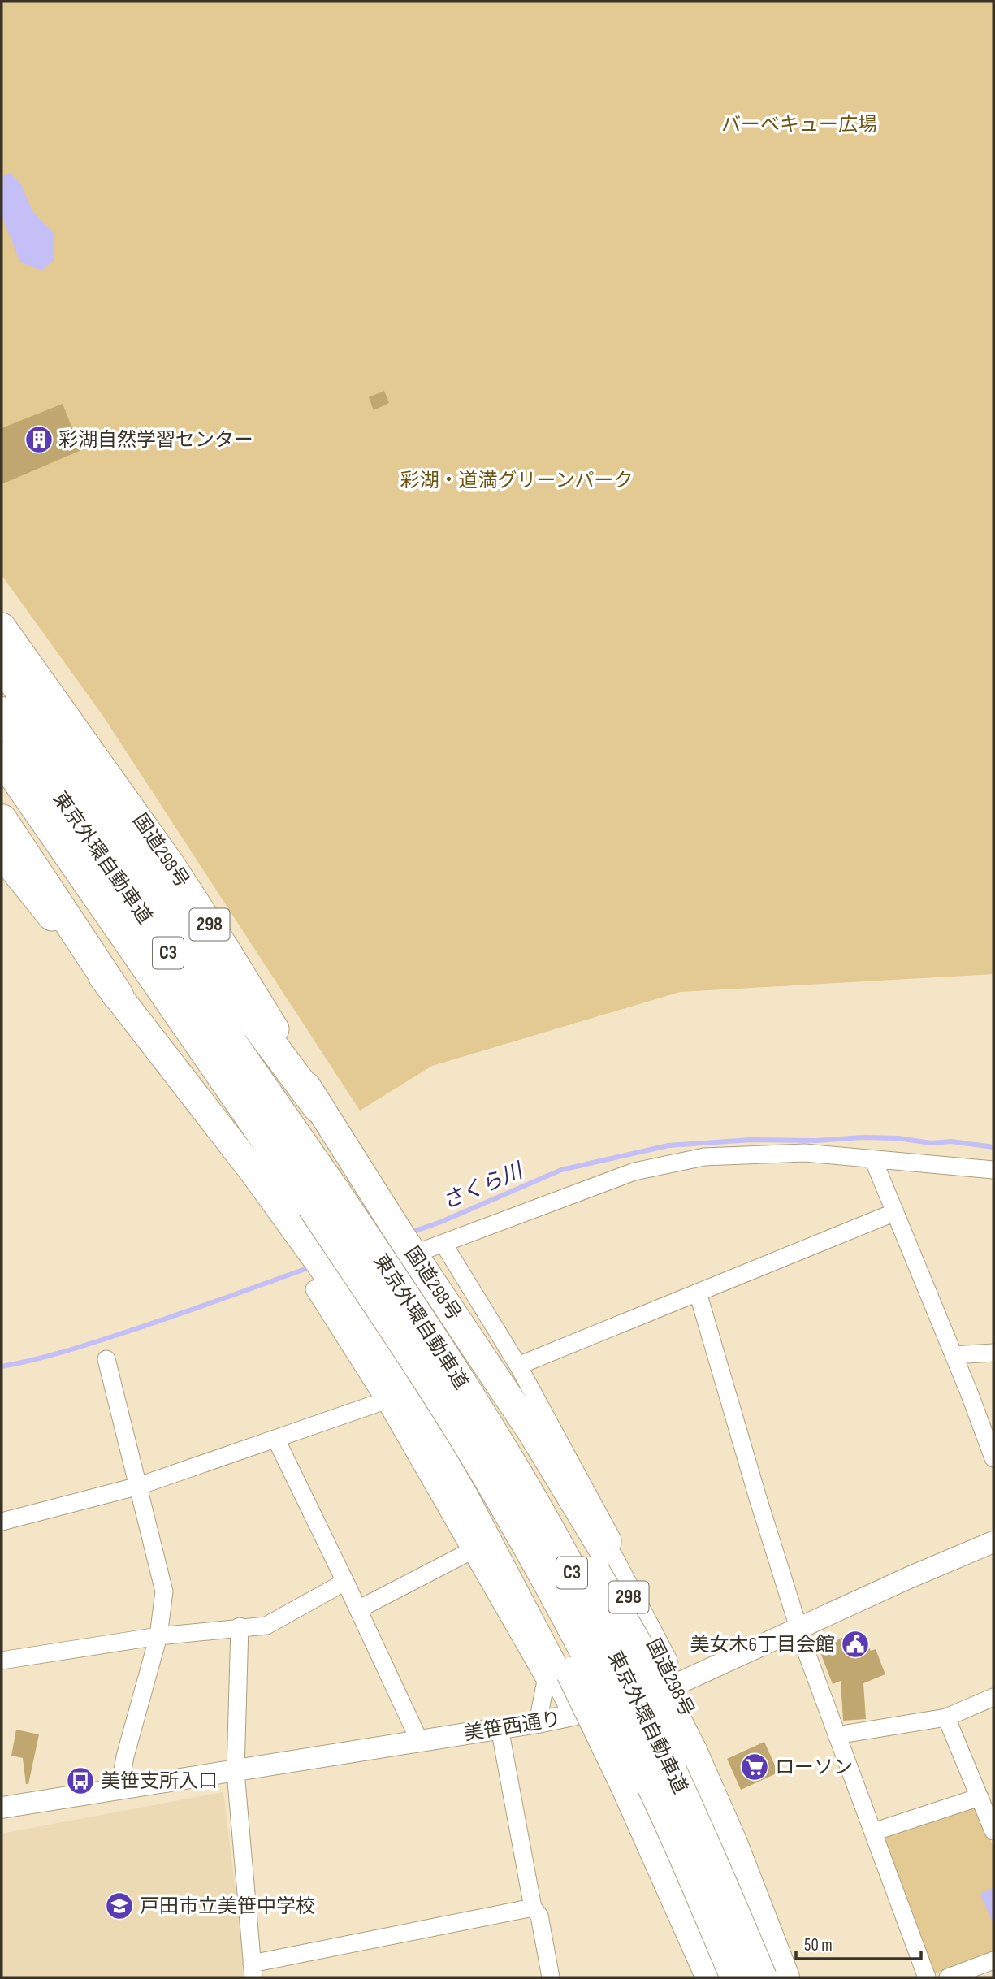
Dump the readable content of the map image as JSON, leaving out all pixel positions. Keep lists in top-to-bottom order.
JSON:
{
  "streets": {
    "highway": [
      "国道298号",
      "東京外環自動車道",
      "298",
      "C3"
    ],
    "street": ["美笹西通り"]
  },
  "crossings": [
    ["国道298号", "美笹西通り"]
  ],
  "water": ["さくら川"],
  "parks": ["バーベキュー広場", "彩湖・道満グリーンパーク"],
  "places": {
    "building": ["彩湖自然学習センター"],
    "public building": ["美女木6丁目会館"],
    "supermarket": ["ローソン"],
    "bus stop": ["美笹支所入口"],
    "school or university": ["戸田市立美笹中学校"]
  },
  "scale_bar": "50 m"
}
